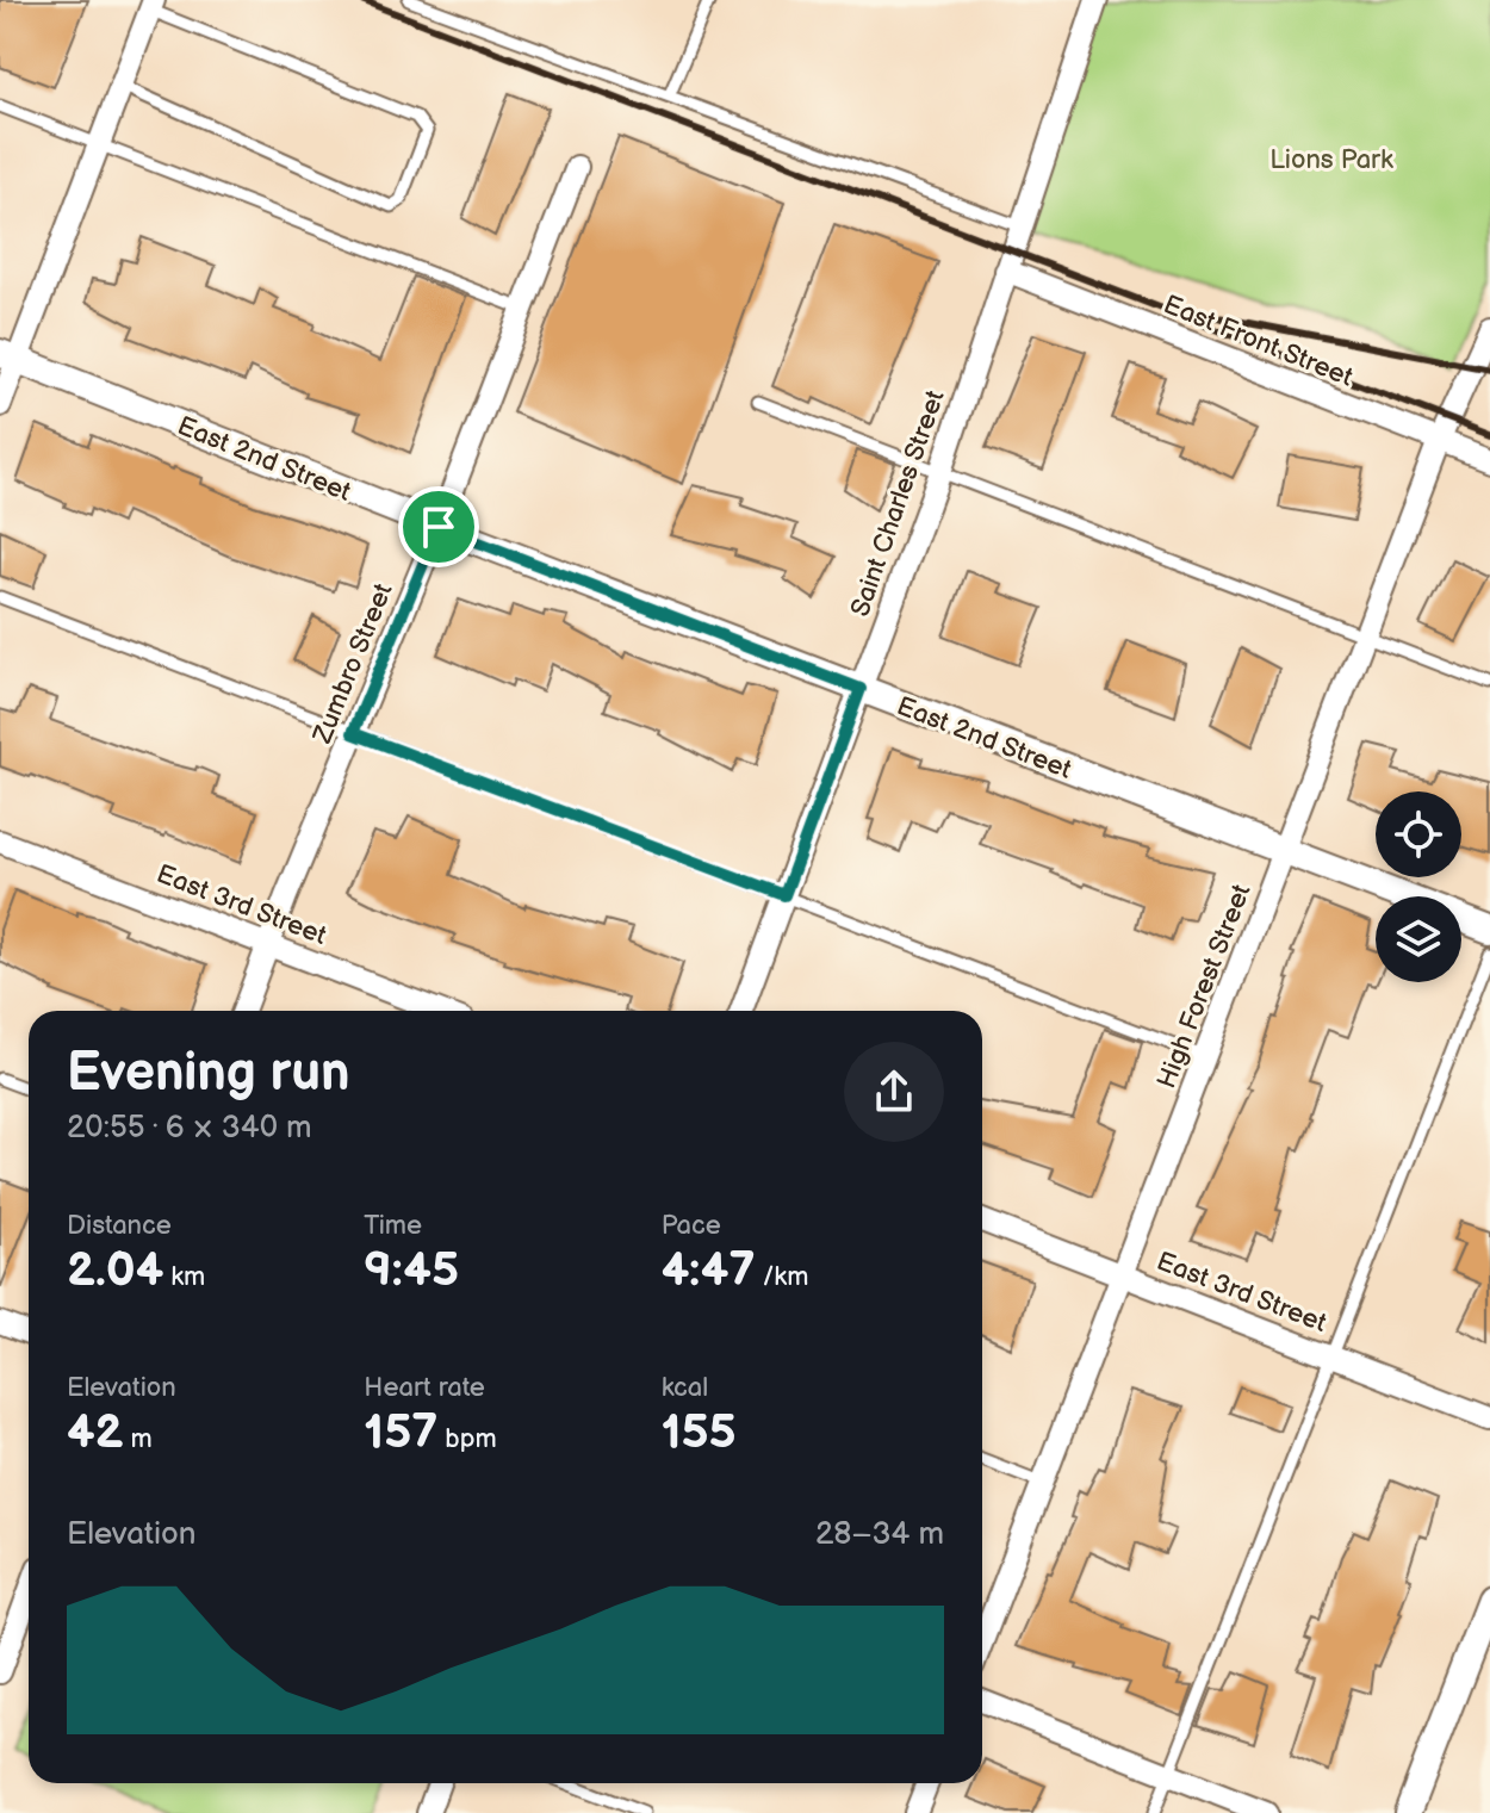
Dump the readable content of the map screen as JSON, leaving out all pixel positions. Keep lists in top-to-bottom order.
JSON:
{
  "streets": {
    "street": [
      "East Front Street",
      "East 2nd Street",
      "Saint Charles Street",
      "Zumbro Street",
      "East 3rd Street",
      "High Forest Street"
    ]
  },
  "crossings": [
    ["East Front Street", "Saint Charles Street"],
    ["East Front Street", "High Forest Street"],
    ["East 2nd Street", "Saint Charles Street"],
    ["East 2nd Street", "Zumbro Street"],
    ["East 2nd Street", "High Forest Street"],
    ["Zumbro Street", "East 3rd Street"],
    ["East 3rd Street", "High Forest Street"]
  ],
  "parks": ["Lions Park"],
  "page": {
    "heading": ["Evening run", "20:55 · 6 × 340 m"],
    "stats": [
      ["Distance", "2.04 km"],
      ["Time", "9:45"],
      ["Pace", "4:47 /km"],
      ["Elevation", "42 m"],
      ["Heart rate", "157 bpm"],
      ["kcal", "155"]
    ],
    "chart": ["Elevation", "28–34 m"]
  }
}
